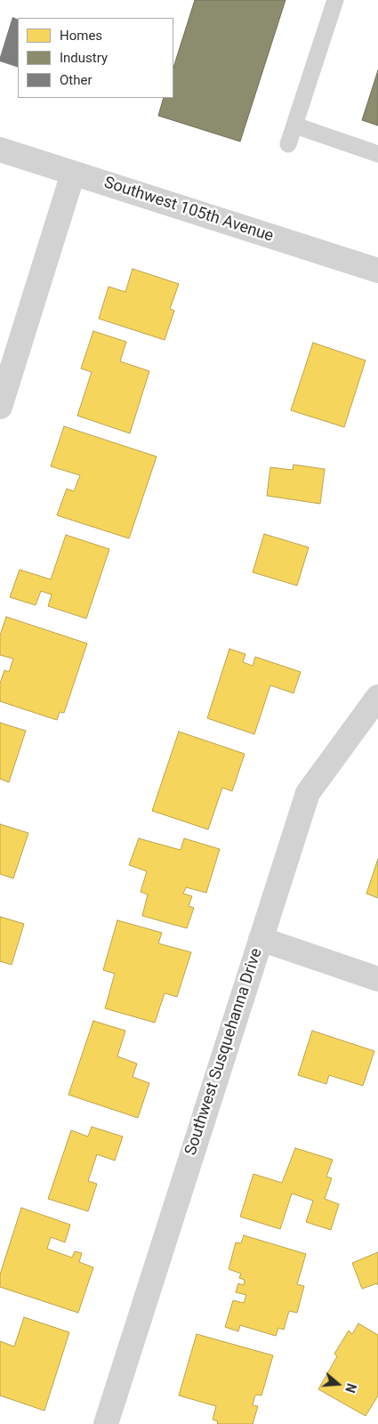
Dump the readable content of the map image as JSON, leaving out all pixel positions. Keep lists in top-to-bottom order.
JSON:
{
  "streets": {
    "street": ["Southwest 105th Avenue", "Southwest Susquehanna Drive"]
  },
  "legend": ["Homes", "Industry", "Other"],
  "north": "right"
}
